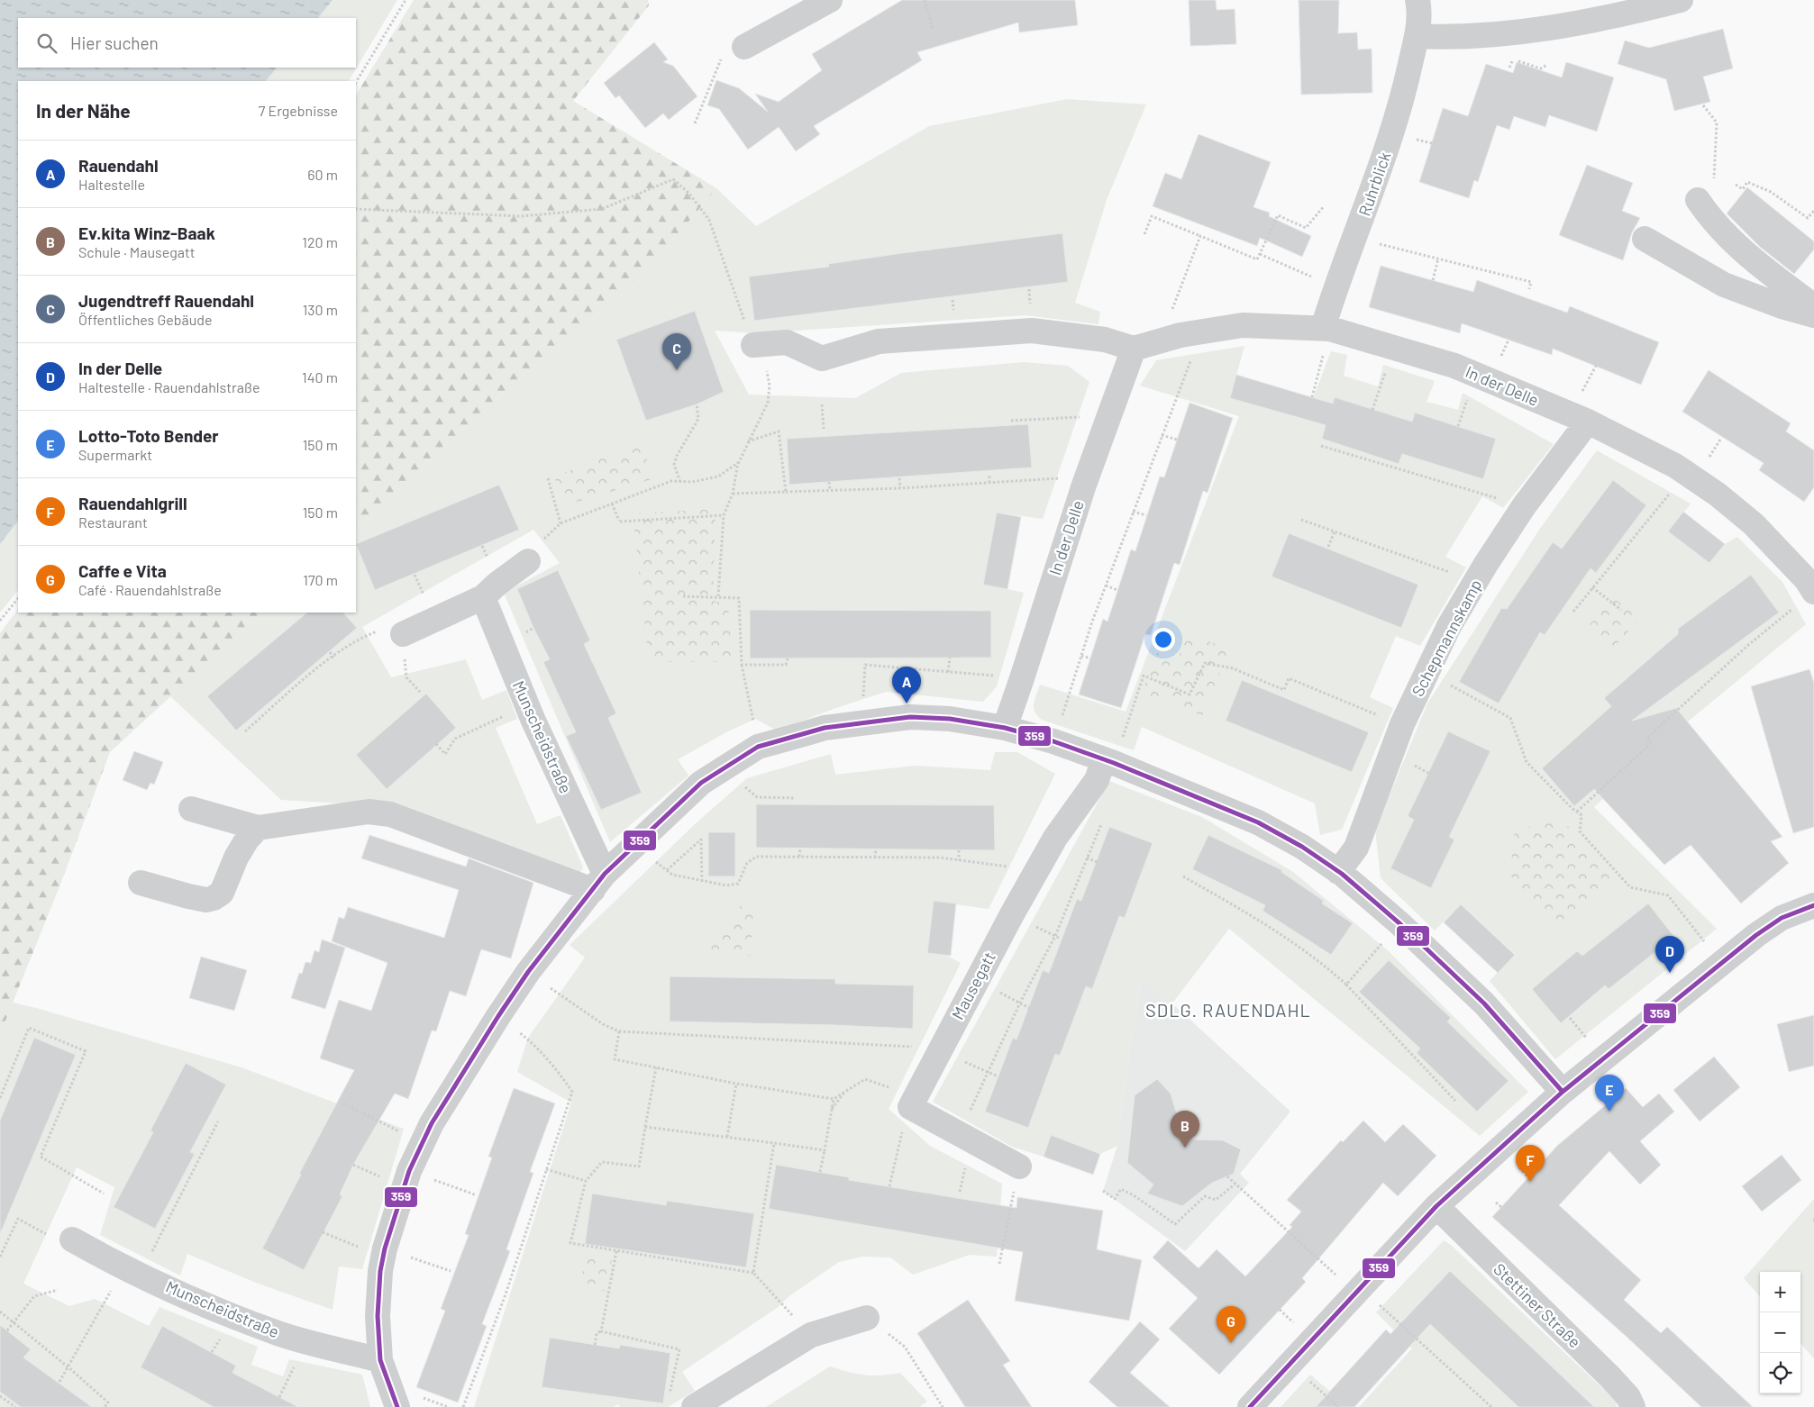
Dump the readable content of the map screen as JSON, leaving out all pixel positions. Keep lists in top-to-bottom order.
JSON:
{
  "streets": {
    "street": [
      "Ruhrblick",
      "In der Delle",
      "Schepmannskamp",
      "Munscheidstraße",
      "Mausegatt",
      "Stettiner Straße"
    ]
  },
  "crossings": [
    ["Ruhrblick", "In der Delle"],
    ["In der Delle", "Schepmannskamp"]
  ],
  "districts": ["SDLG. RAUENDAHL"],
  "lines": ["transit line 359"],
  "page": {
    "search": "Hier suchen",
    "heading": ["In der Nähe", "7 Ergebnisse"],
    "list": [
      {
        "mark": "A",
        "name": "Rauendahl",
        "note": "Haltestelle",
        "value": "60 m"
      },
      {
        "mark": "B",
        "name": "Ev.kita Winz-Baak",
        "note": "Schule · Mausegatt",
        "value": "120 m"
      },
      {
        "mark": "C",
        "name": "Jugendtreff Rauendahl",
        "note": "Öffentliches Gebäude",
        "value": "130 m"
      },
      {
        "mark": "D",
        "name": "In der Delle",
        "note": "Haltestelle · Rauendahlstraße",
        "value": "140 m"
      },
      {
        "mark": "E",
        "name": "Lotto-Toto Bender",
        "note": "Supermarkt",
        "value": "150 m"
      },
      {
        "mark": "F",
        "name": "Rauendahlgrill",
        "note": "Restaurant",
        "value": "150 m"
      },
      {
        "mark": "G",
        "name": "Caffe e Vita",
        "note": "Café · Rauendahlstraße",
        "value": "170 m"
      }
    ],
    "pins": [
      "C",
      "A",
      "D",
      "E",
      "B",
      "F",
      "G"
    ],
    "map_buttons": ["+", "−"]
  }
}
